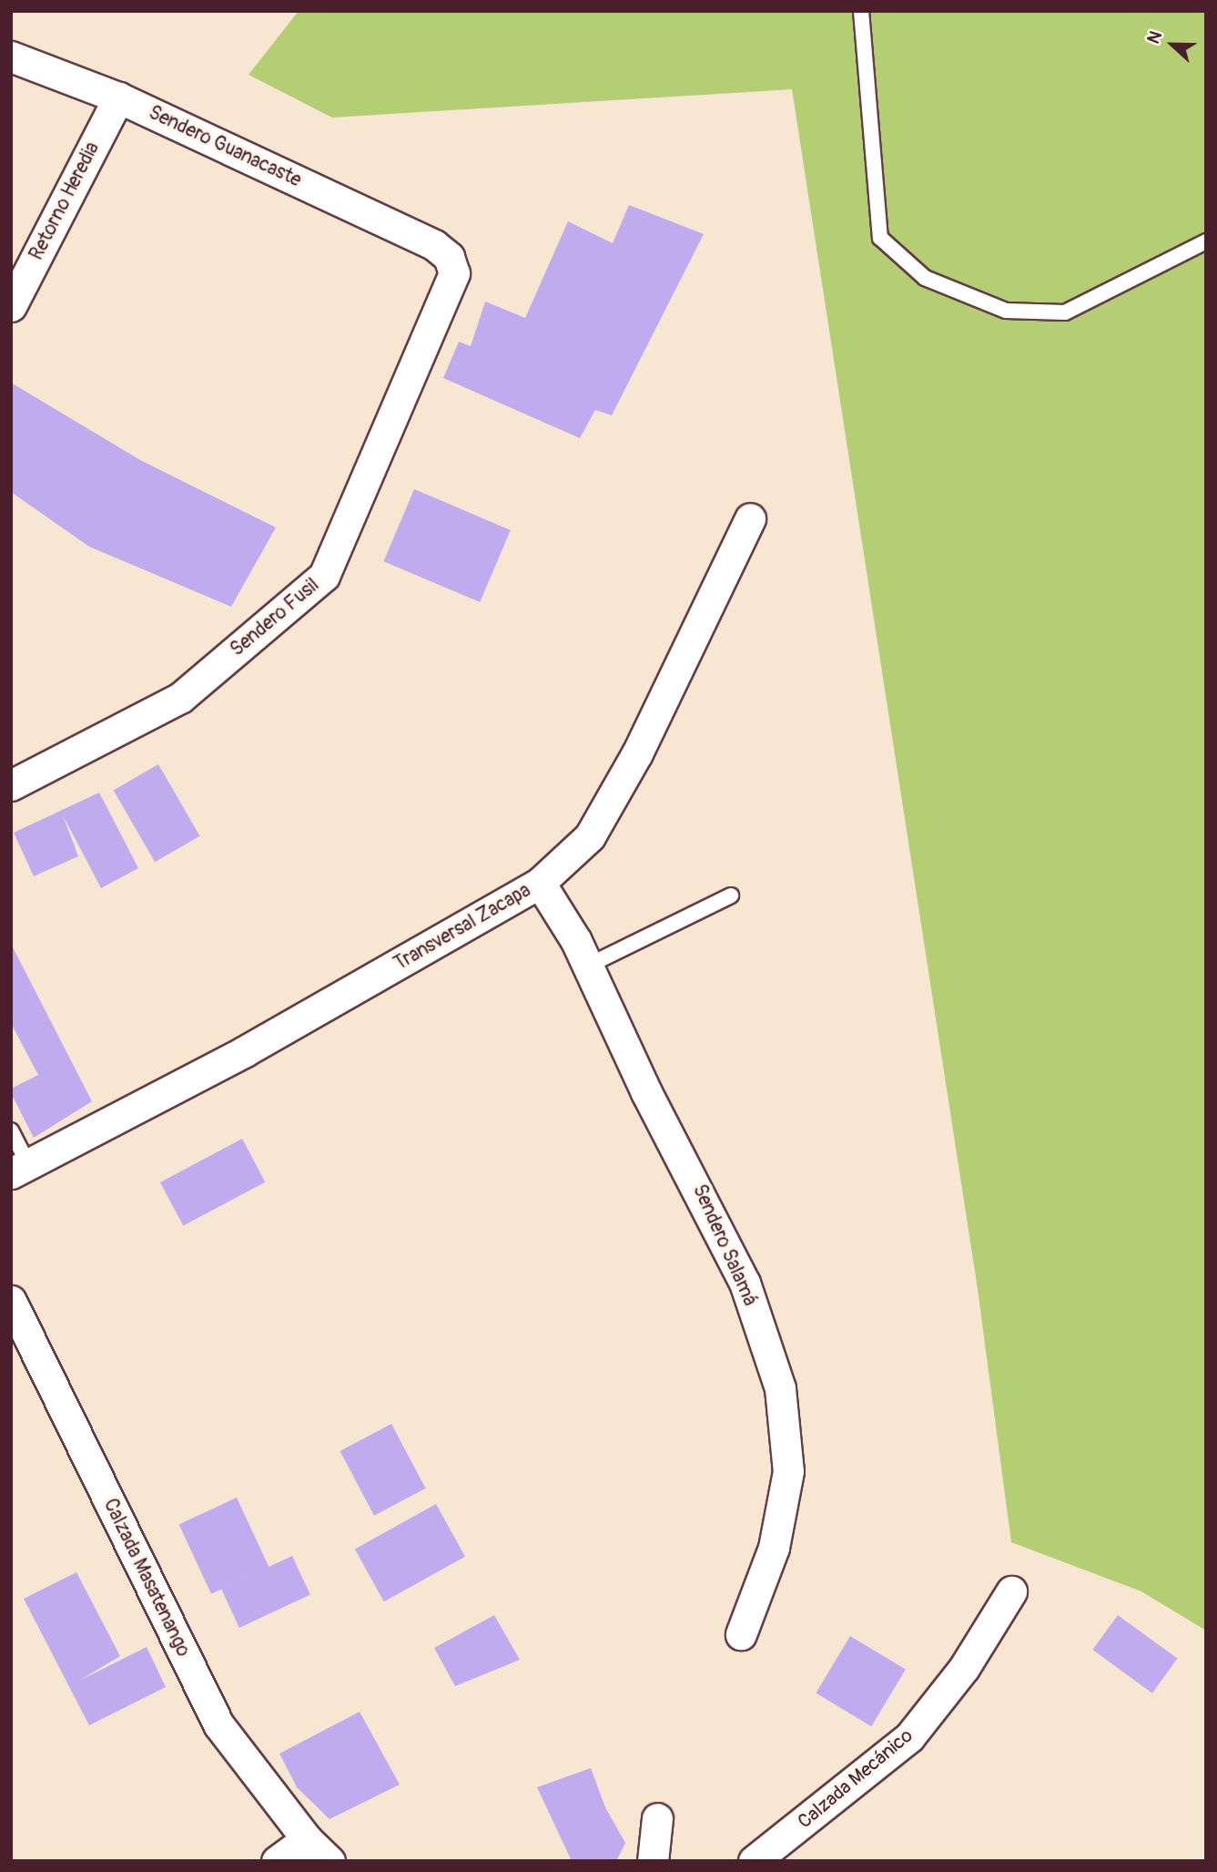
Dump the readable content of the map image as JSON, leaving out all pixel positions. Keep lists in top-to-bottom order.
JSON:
{
  "streets": {
    "street": [
      "Sendero Guanacaste",
      "Retorno Heredia",
      "Sendero Fusil",
      "Transversal Zacapa",
      "Sendero Salamá",
      "Calzada Masatenango",
      "Calzada Mecánico"
    ]
  },
  "crossings": [
    ["Sendero Guanacaste", "Retorno Heredia"],
    ["Sendero Guanacaste", "Sendero Fusil"],
    ["Transversal Zacapa", "Sendero Salamá"]
  ],
  "north": "left"
}
